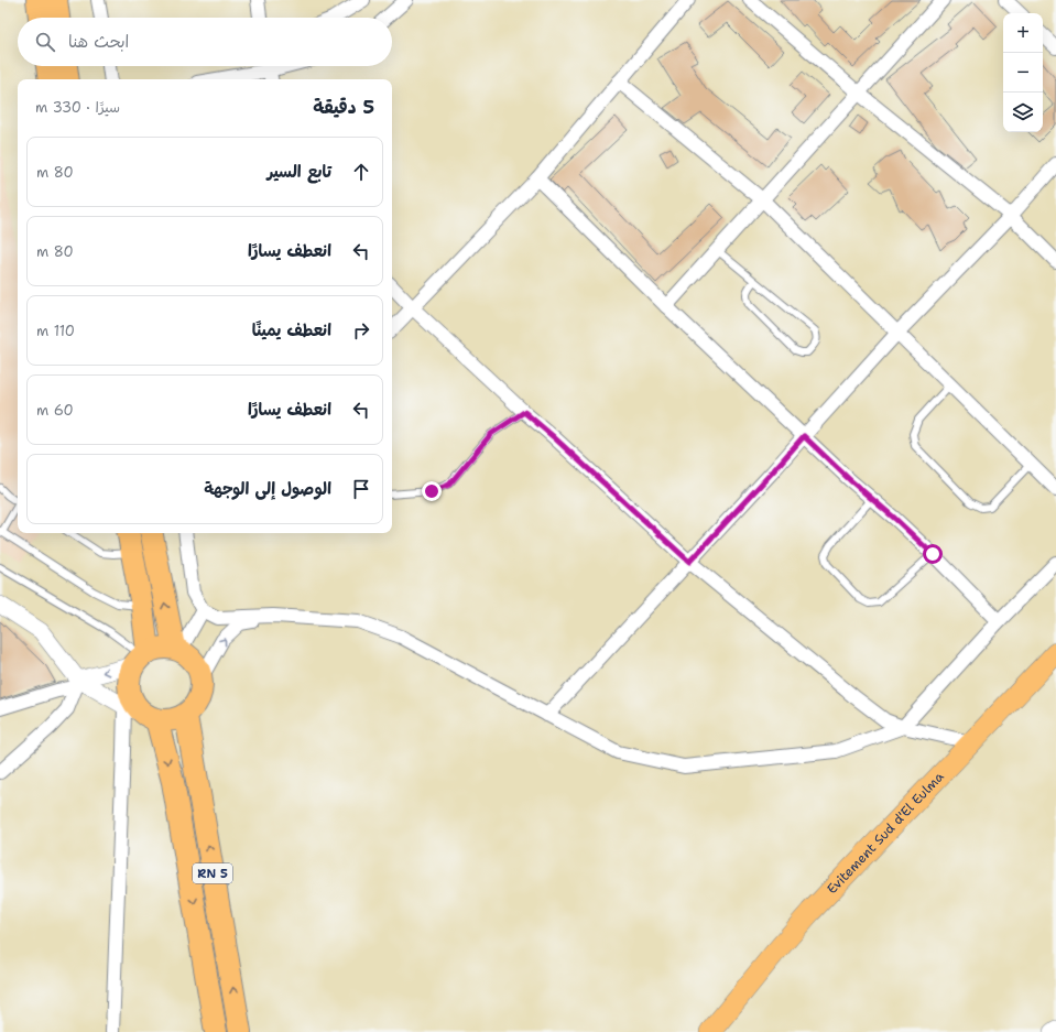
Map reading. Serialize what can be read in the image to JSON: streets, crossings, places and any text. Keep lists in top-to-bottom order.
{
  "streets": {
    "highway": ["RN 5"],
    "main road": ["Evitement Sud d'El Eulma"]
  },
  "page": {
    "map_buttons": ["+", "−"],
    "search": "ابحث هنا",
    "heading": ["5 دقيقة", "سيرًا · 330 m"],
    "list": [
      ["تابع السير", "80 m"],
      ["انعطف يسارًا", "80 m"],
      ["انعطف يمينًا", "110 m"],
      ["انعطف يسارًا", "60 m"],
      "الوصول إلى الوجهة"
    ]
  }
}
